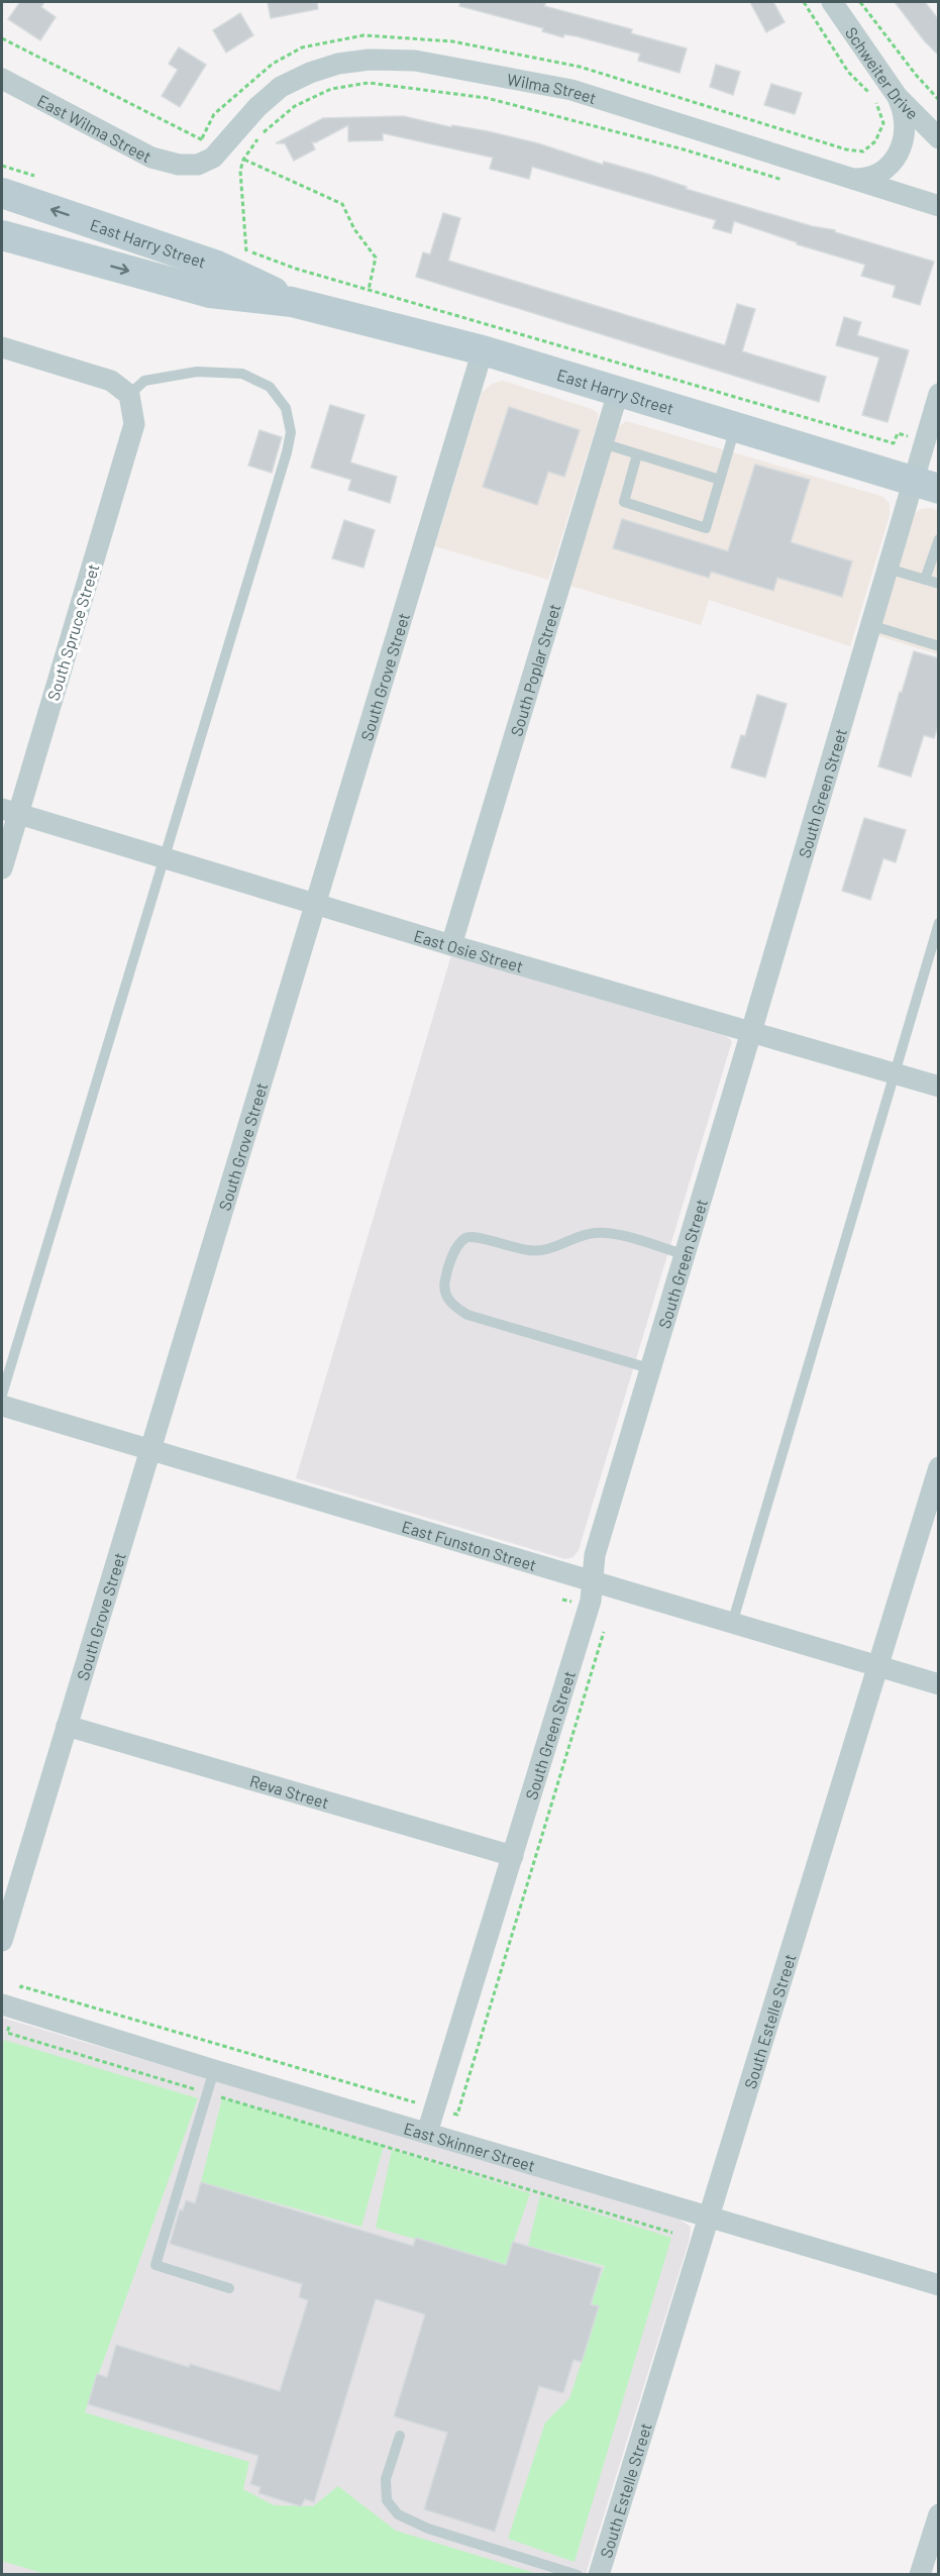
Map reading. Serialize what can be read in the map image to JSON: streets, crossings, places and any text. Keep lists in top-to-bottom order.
{
  "streets": {
    "main road": ["East Harry Street"],
    "street": [
      "Schweiter Drive",
      "Wilma Street",
      "East Wilma Street",
      "South Spruce Street",
      "South Poplar Street",
      "South Grove Street",
      "South Green Street",
      "East Osie Street",
      "East Funston Street",
      "Reva Street",
      "South Estelle Street",
      "East Skinner Street"
    ]
  },
  "crossings": [
    ["Wilma Street", "East Wilma Street"],
    ["East Harry Street", "South Poplar Street"],
    ["East Harry Street", "South Grove Street"],
    ["East Harry Street", "South Green Street"],
    ["South Spruce Street", "East Osie Street"],
    ["South Poplar Street", "East Osie Street"],
    ["South Grove Street", "East Osie Street"],
    ["South Grove Street", "East Funston Street"],
    ["South Grove Street", "Reva Street"],
    ["South Green Street", "East Osie Street"],
    ["South Green Street", "East Funston Street"],
    ["South Green Street", "Reva Street"],
    ["South Green Street", "East Skinner Street"],
    ["East Funston Street", "South Estelle Street"],
    ["South Estelle Street", "East Skinner Street"]
  ]
}
